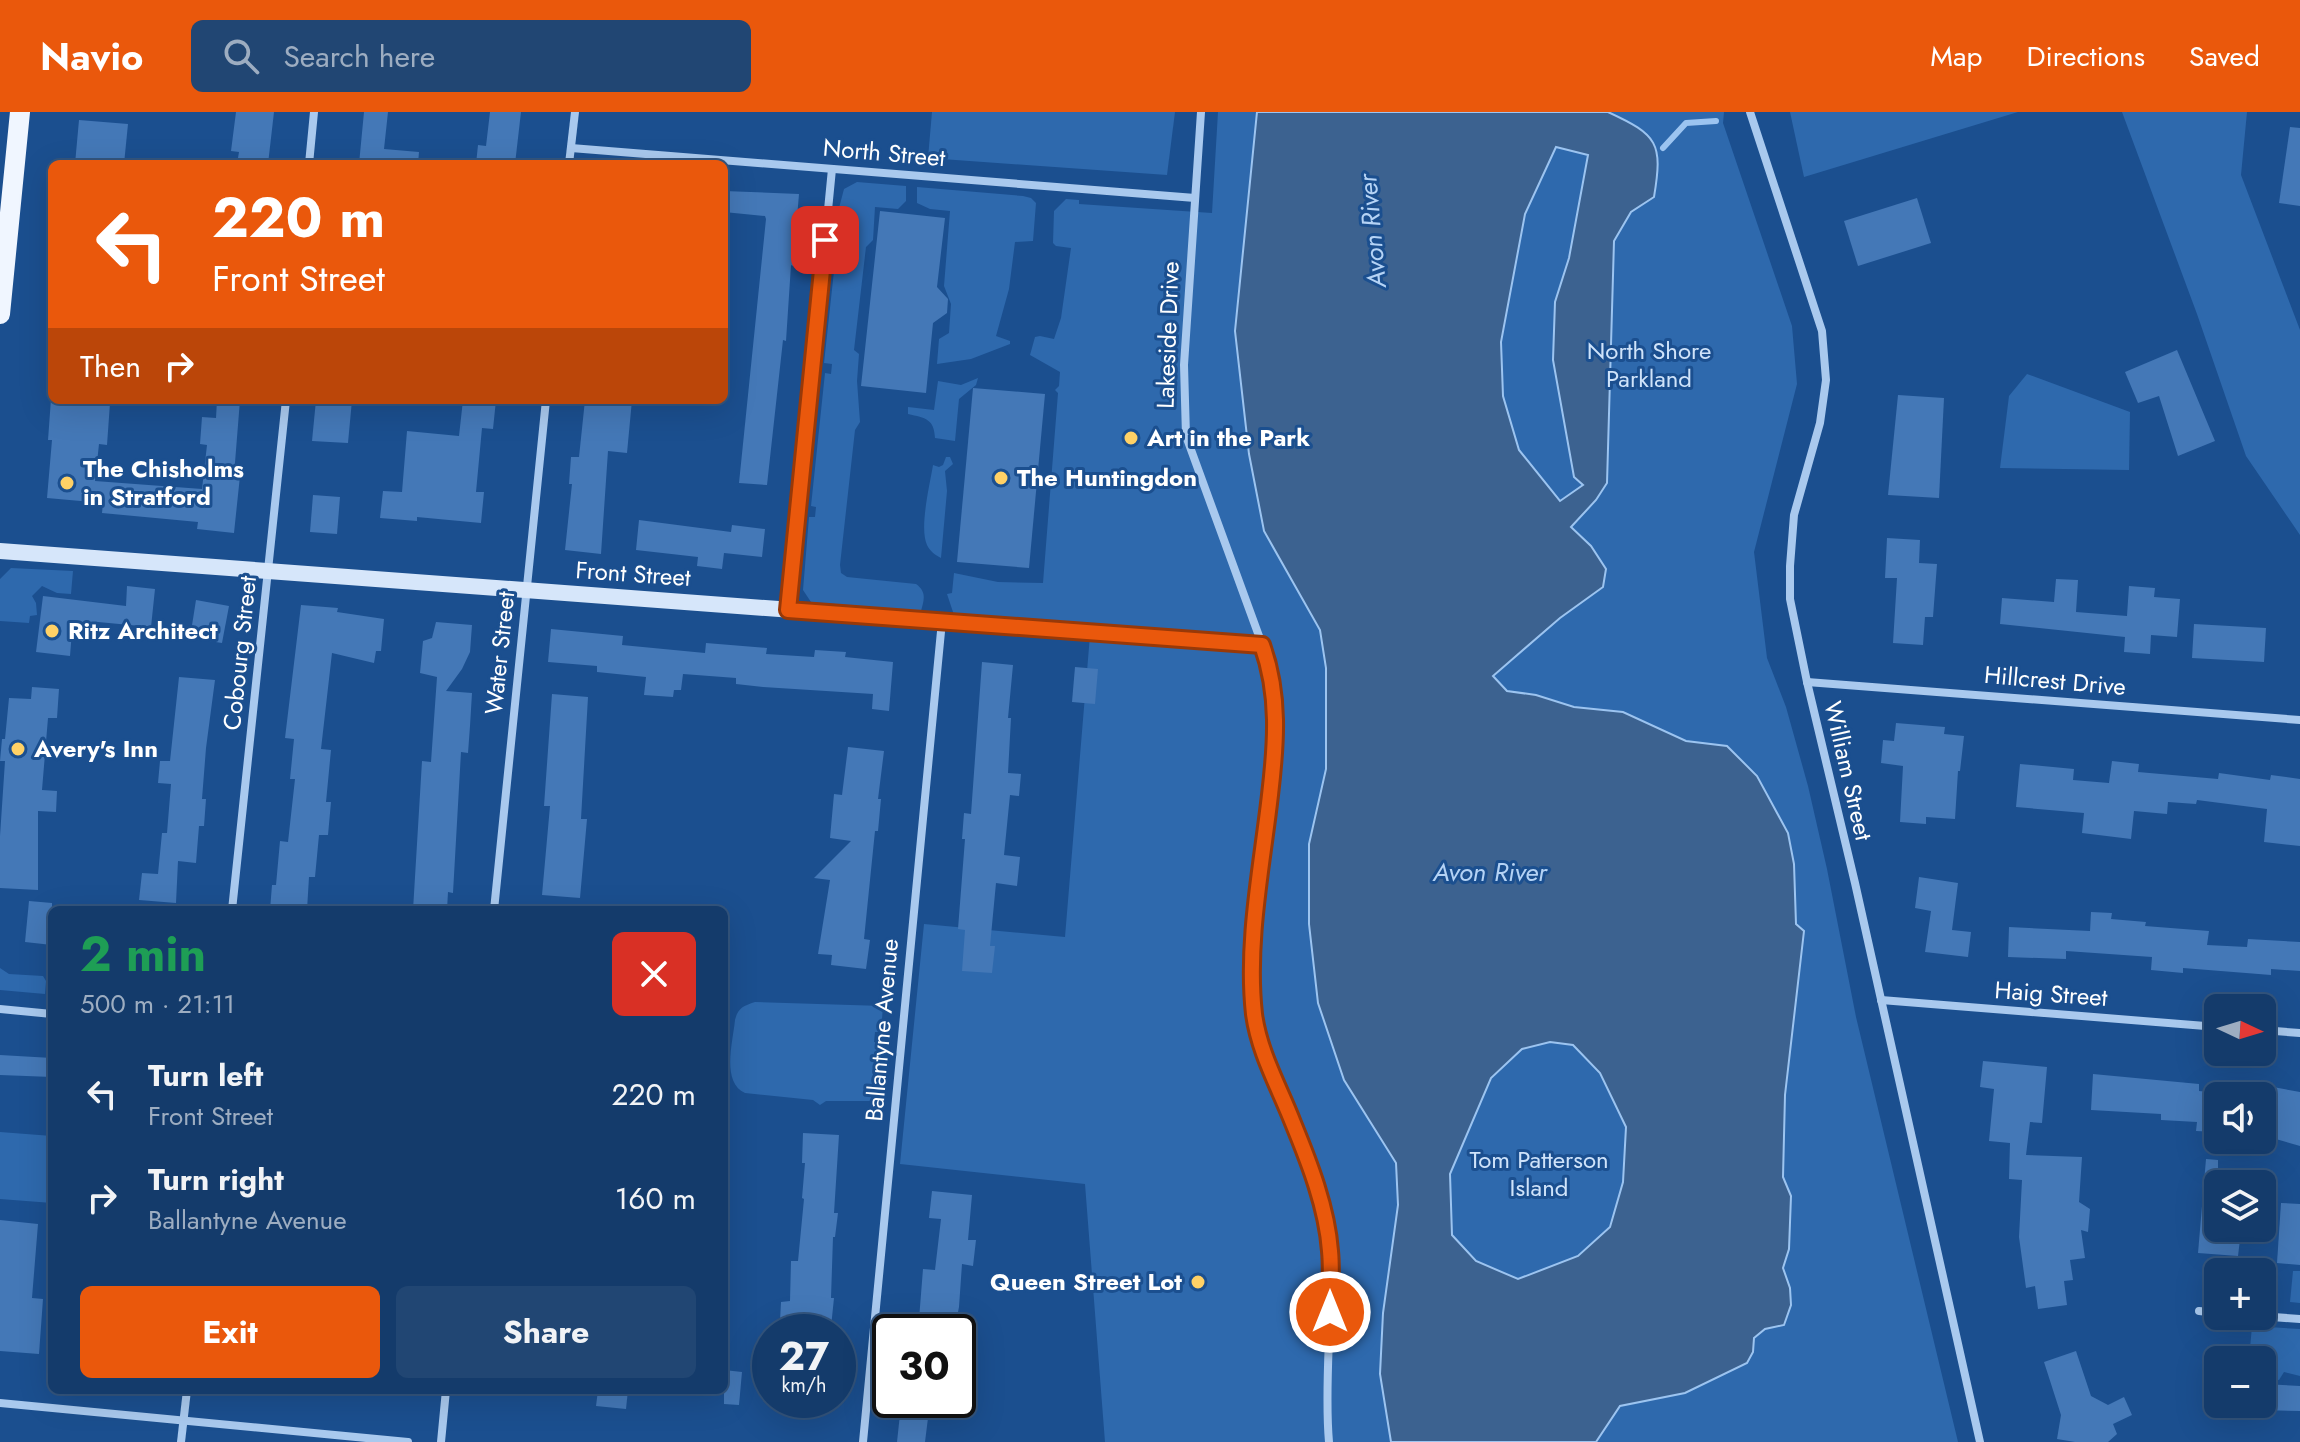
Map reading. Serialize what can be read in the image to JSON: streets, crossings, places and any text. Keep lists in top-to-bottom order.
{
  "streets": {
    "street": [
      "North Street",
      "Lakeside Drive",
      "Front Street",
      "Cobourg Street",
      "Water Street",
      "Hillcrest Drive",
      "William Street",
      "Haig Street",
      "Ballantyne Avenue"
    ]
  },
  "crossings": [
    ["North Street", "Lakeside Drive"],
    ["Lakeside Drive", "Front Street"],
    ["Front Street", "Cobourg Street"],
    ["Front Street", "Water Street"],
    ["Front Street", "Ballantyne Avenue"],
    ["Hillcrest Drive", "William Street"],
    ["William Street", "Haig Street"]
  ],
  "water": ["Avon River"],
  "parks": ["North Shore Parkland", "Tom Patterson Island"],
  "places": [
    "Art in the Park",
    "The Huntingdon",
    "The Chisholms in Stratford",
    "Ritz Architect",
    "Avery's Inn",
    "Queen Street Lot"
  ],
  "north": "right",
  "page": {
    "header": "Navio",
    "search": "Search here",
    "nav": ["Map", "Directions", "Saved"],
    "turn": ["220 m", "Front Street"],
    "then": "Then",
    "heading": ["2 min", "500 m · 21:11"],
    "map_buttons": ["+", "−"],
    "list": [
      {
        "name": "Turn left",
        "note": "Front Street",
        "value": "220 m"
      },
      {
        "name": "Turn right",
        "note": "Ballantyne Avenue",
        "value": "160 m"
      }
    ],
    "buttons": ["Exit", "Share"],
    "speed": "27 km/h",
    "limit": "30"
  }
}
